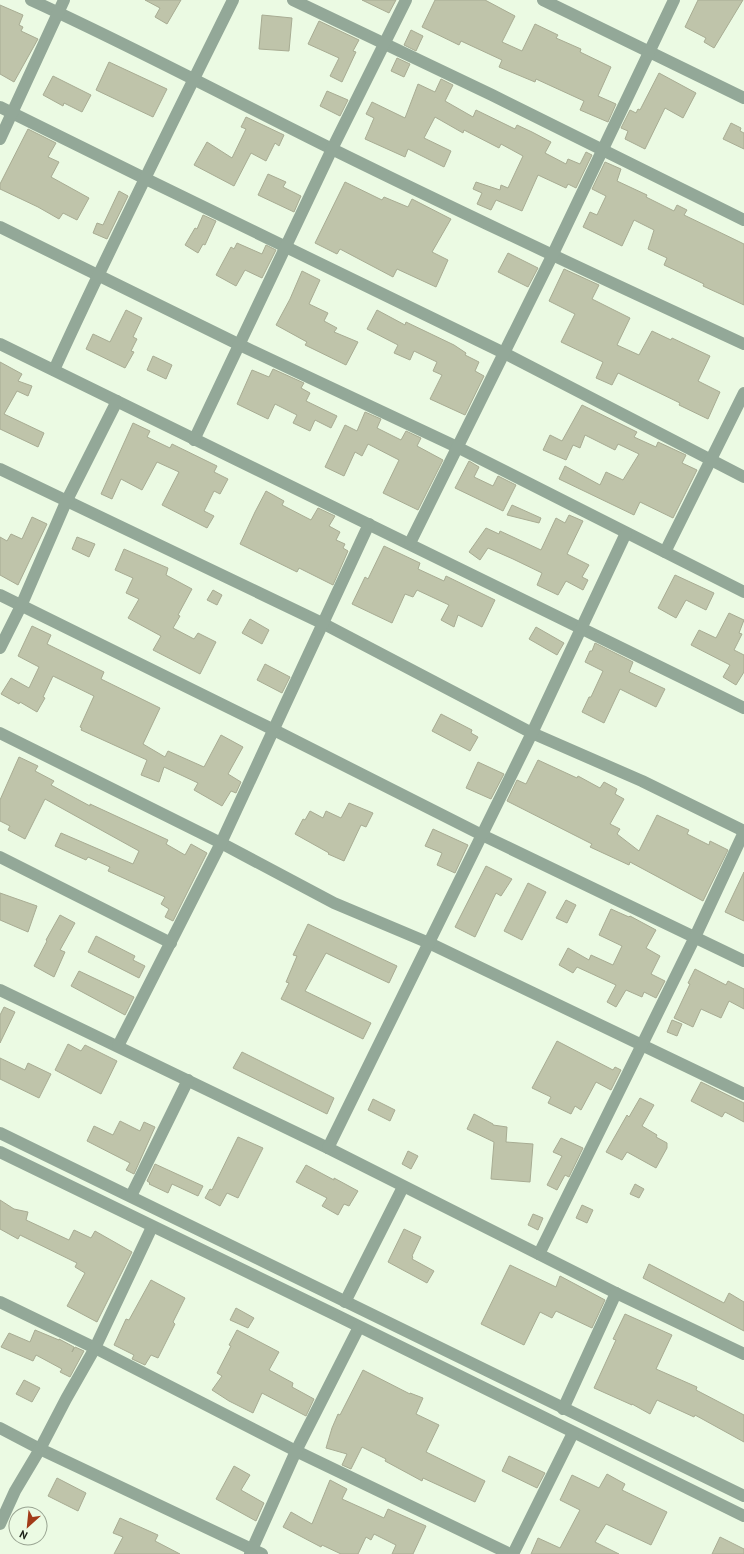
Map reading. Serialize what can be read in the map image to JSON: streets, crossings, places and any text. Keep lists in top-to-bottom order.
{
  "north": "bottom left"
}
